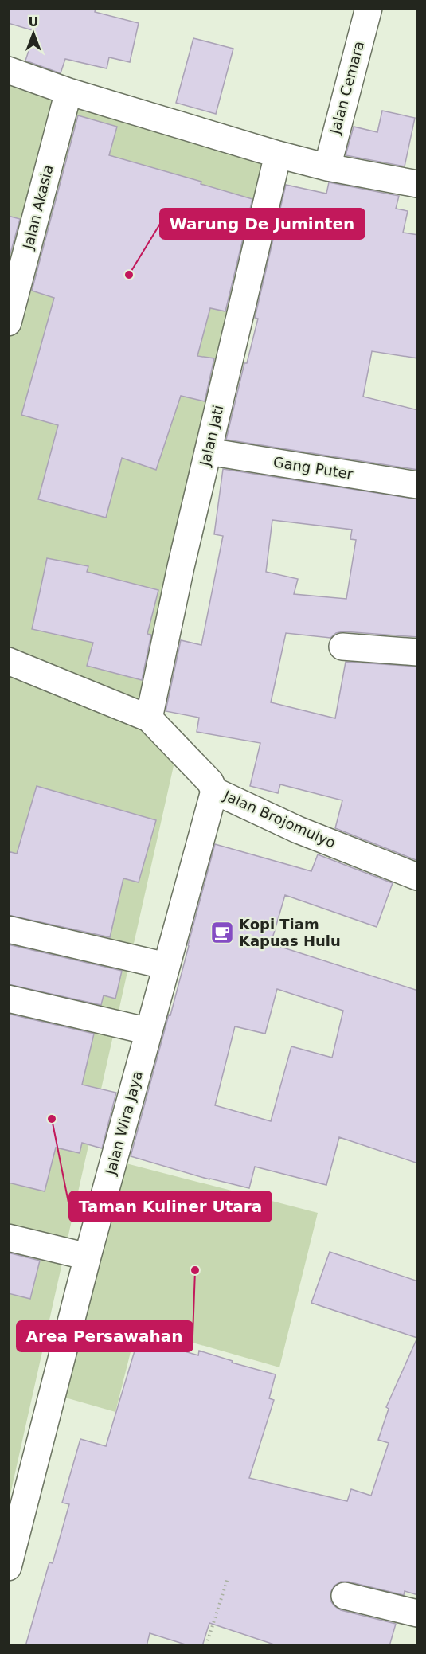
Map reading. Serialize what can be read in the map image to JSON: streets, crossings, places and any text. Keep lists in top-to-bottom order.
{
  "streets": {
    "street": [
      "Jalan Cemara",
      "Jalan Akasia",
      "Jalan Jati",
      "Gang Puter",
      "Jalan Brojomulyo",
      "Jalan Wira Jaya"
    ]
  },
  "crossings": [
    ["Jalan Jati", "Gang Puter"],
    ["Jalan Jati", "Jalan Brojomulyo"],
    ["Jalan Brojomulyo", "Jalan Wira Jaya"]
  ],
  "places": {
    "other": ["Warung De Juminten", "Taman Kuliner Utara", "Area Persawahan"],
    "cafe": ["Kopi Tiam Kapuas Hulu"]
  },
  "north": "top"
}
